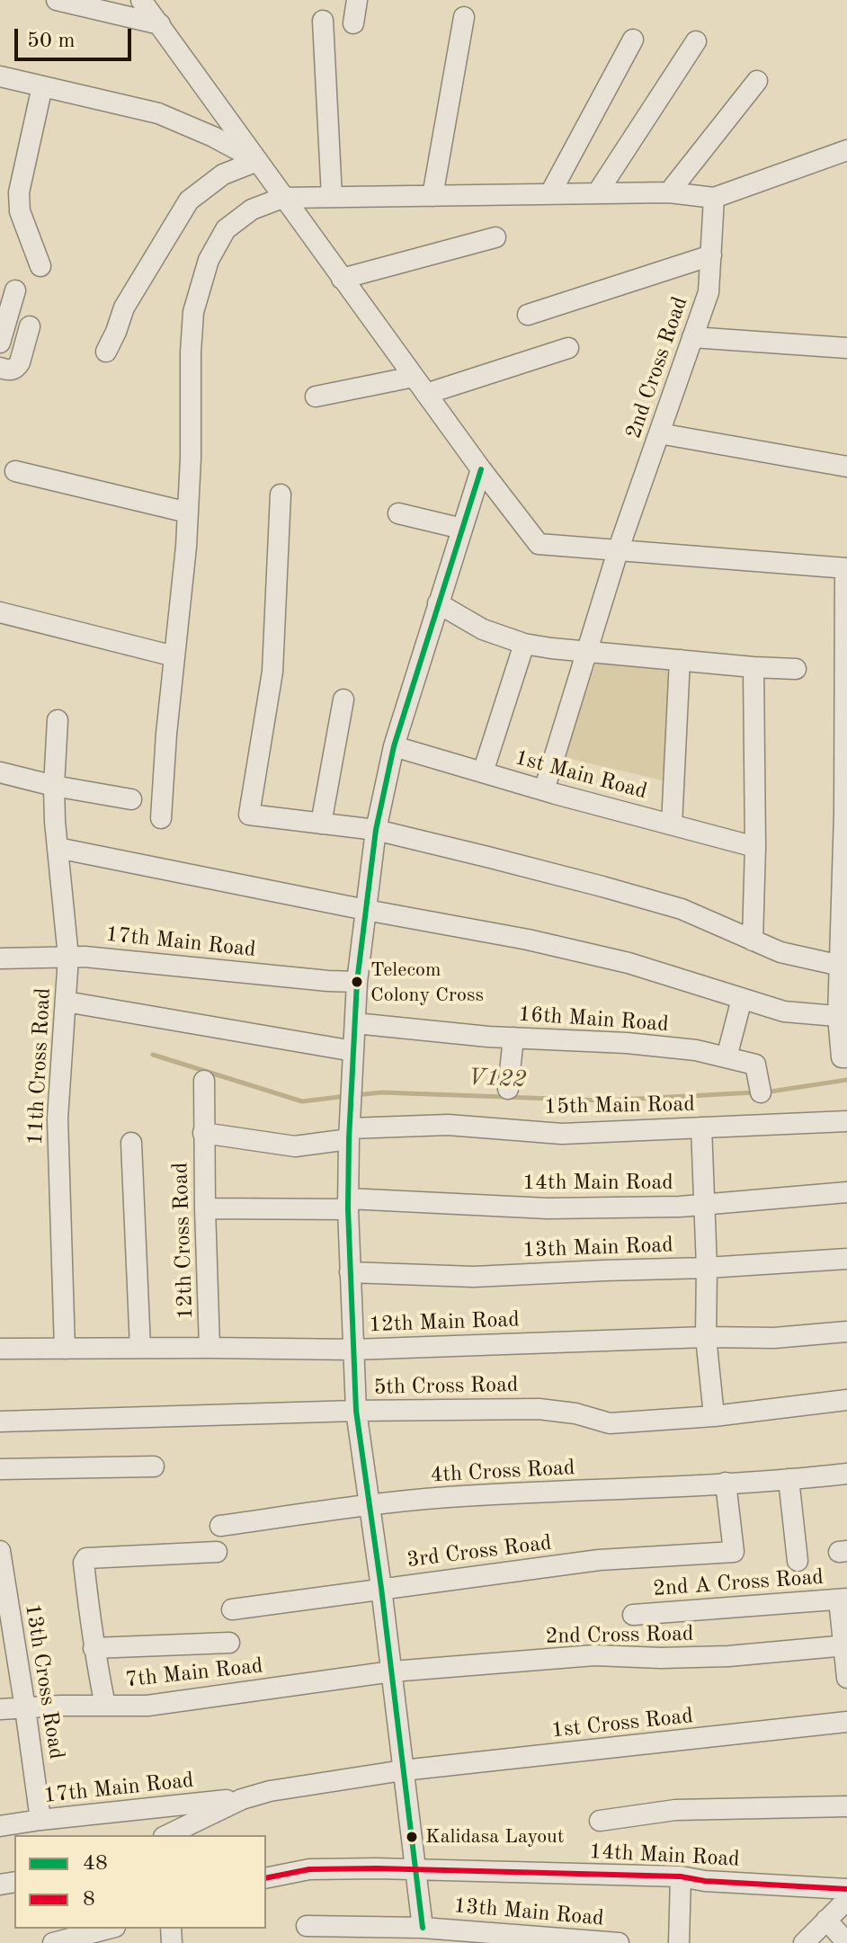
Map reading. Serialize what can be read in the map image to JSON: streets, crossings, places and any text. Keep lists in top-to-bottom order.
{
  "streets": {
    "street": [
      "2nd Cross Road",
      "1st Main Road",
      "17th Main Road",
      "16th Main Road",
      "11th Cross Road",
      "15th Main Road",
      "14th Main Road",
      "12th Cross Road",
      "13th Main Road",
      "12th Main Road",
      "5th Cross Road",
      "4th Cross Road",
      "3rd Cross Road",
      "2nd A Cross Road",
      "7th Main Road",
      "13th Cross Road",
      "1st Cross Road"
    ]
  },
  "crossings": [
    ["2nd Cross Road", "1st Main Road"],
    ["2nd Cross Road", "7th Main Road"],
    ["17th Main Road", "11th Cross Road"],
    ["17th Main Road", "13th Cross Road"],
    ["11th Cross Road", "12th Main Road"],
    ["15th Main Road", "12th Cross Road"],
    ["14th Main Road", "12th Cross Road"],
    ["12th Cross Road", "12th Main Road"],
    ["4th Cross Road", "3rd Cross Road"],
    ["7th Main Road", "13th Cross Road"]
  ],
  "water": ["V122"],
  "places": ["Telecom Colony Cross", "Kalidasa Layout"],
  "lines": ["transit line 48", "transit line 8"],
  "legend": ["48", "8"],
  "scale_bar": "50 m"
}
